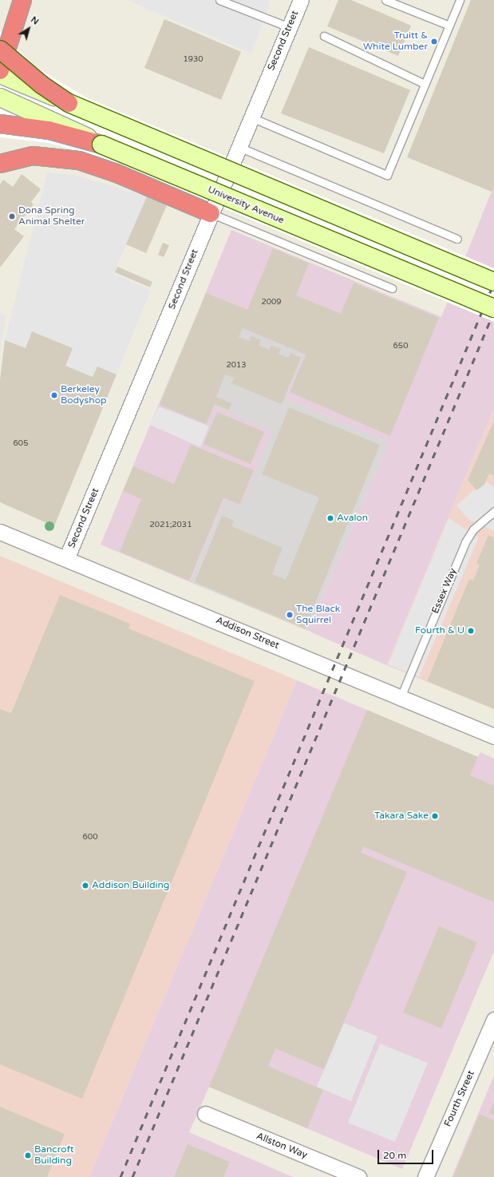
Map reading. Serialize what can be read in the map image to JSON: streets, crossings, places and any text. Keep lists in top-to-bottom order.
{
  "streets": {
    "main road": ["University Avenue"],
    "street": [
      "Second Street",
      "Addison Street",
      "Fourth Street",
      "Allston Way"
    ],
    "lane": ["Essex Way"]
  },
  "crossings": [
    ["Second Street", "Addison Street"],
    ["Essex Way", "Addison Street"]
  ],
  "places": [
    "Truitt & White Lumber",
    "Dona Spring Animal Shelter",
    "Berkeley Bodyshop",
    "Avalon",
    "The Black Squirrel",
    "Fourth & U",
    "Takara Sake",
    "Addison Building",
    "Bancroft Building"
  ],
  "house_numbers": [
    "1930",
    "2009",
    "650",
    "2013",
    "605",
    "2021;2031",
    "600"
  ],
  "scale_bar": "20 m",
  "north": "top right"
}
